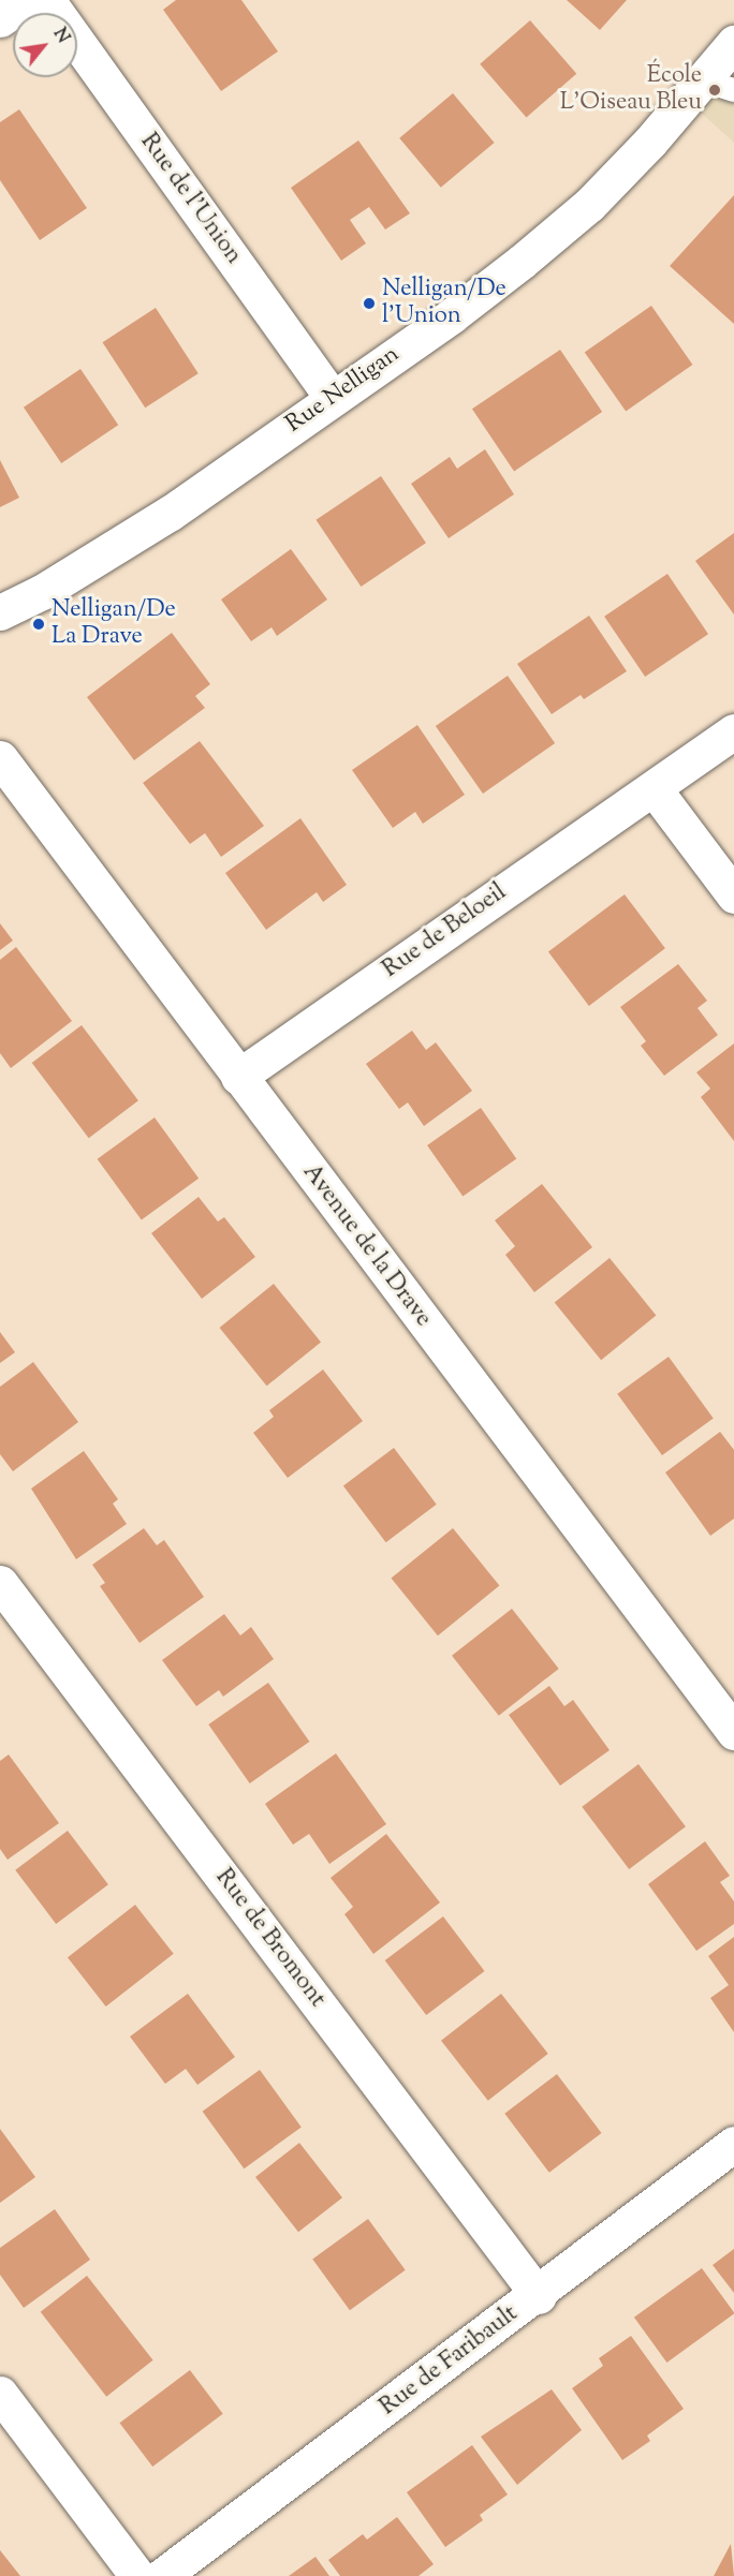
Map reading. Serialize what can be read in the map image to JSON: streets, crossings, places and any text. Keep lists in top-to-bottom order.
{
  "streets": {
    "street": [
      "Rue de l'Union",
      "Rue Nelligan",
      "Rue de Beloeil",
      "Avenue de la Drave",
      "Rue de Bromont",
      "Rue de Faribault"
    ]
  },
  "crossings": [
    ["Rue de l'Union", "Rue Nelligan"],
    ["Rue de Beloeil", "Avenue de la Drave"],
    ["Rue de Bromont", "Rue de Faribault"]
  ],
  "places": ["École L'Oiseau Bleu", "Nelligan/De l'Union", "Nelligan/De La Drave"],
  "north": "top right"
}
